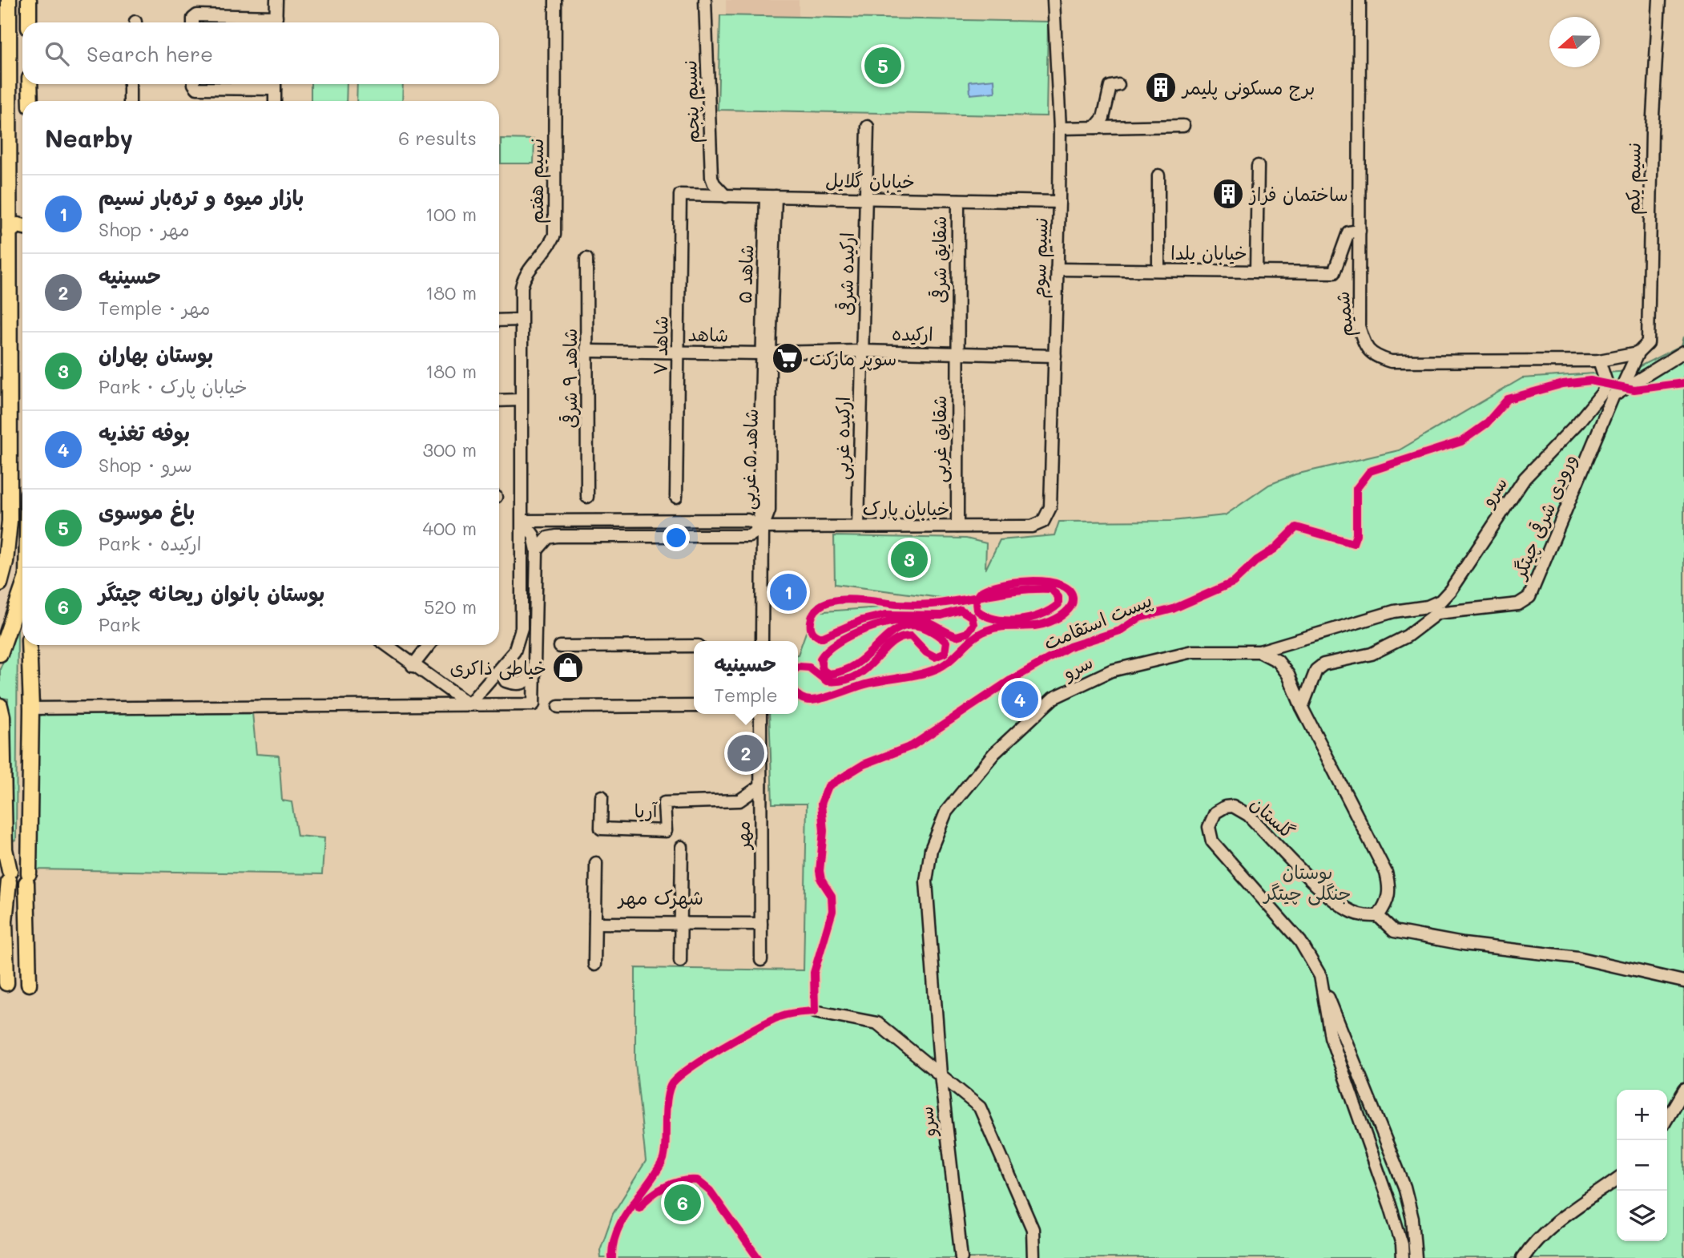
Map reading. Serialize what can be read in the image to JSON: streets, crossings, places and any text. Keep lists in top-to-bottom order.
{
  "streets": {
    "street": [
      "نسیم پنجم",
      "نسیم یکم",
      "خیابان گلایل",
      "نسیم هفتم",
      "خیابان یلدا",
      "نسیم سوم",
      "شقایق شرقی",
      "شاهد ۵",
      "ارکیده شرقی",
      "شمیم",
      "ارکیده",
      "شاهد",
      "شاهد ۷",
      "شاهد ۹ شرقی",
      "ارکیده غربی",
      "شقایق غربی",
      "شاهد ۵ غربی",
      "سرو",
      "خیابان پارک",
      "ورودی شرقی چیتگر",
      "آریا",
      "گلستان",
      "مهر"
    ],
    "cycle path": ["پیست استقامت"]
  },
  "crossings": [
    ["نسیم پنجم", "خیابان گلایل"],
    ["نسیم یکم", "شمیم"],
    ["نسیم یکم", "ورودی شرقی چیتگر"],
    ["خیابان گلایل", "نسیم سوم"],
    ["خیابان گلایل", "شقایق شرقی"],
    ["خیابان گلایل", "شاهد ۵"],
    ["خیابان گلایل", "ارکیده شرقی"],
    ["خیابان گلایل", "شاهد ۷"],
    ["نسیم هفتم", "خیابان پارک"],
    ["خیابان یلدا", "نسیم سوم"],
    ["نسیم سوم", "ارکیده"],
    ["نسیم سوم", "خیابان پارک"],
    ["شقایق شرقی", "ارکیده"],
    ["شقایق شرقی", "شقایق غربی"],
    ["شاهد ۵", "ارکیده"],
    ["شاهد ۵", "شاهد"],
    ["شاهد ۵", "شاهد ۵ غربی"],
    ["ارکیده شرقی", "ارکیده"],
    ["ارکیده شرقی", "ارکیده غربی"],
    ["شمیم", "سرو"],
    ["ارکیده", "شاهد"],
    ["ارکیده", "ارکیده غربی"],
    ["ارکیده", "شقایق غربی"],
    ["ارکیده", "شاهد ۵ غربی"],
    ["شاهد", "شاهد ۷"],
    ["شاهد", "شاهد ۹ شرقی"],
    ["شاهد", "شاهد ۵ غربی"],
    ["ارکیده غربی", "خیابان پارک"],
    ["شقایق غربی", "خیابان پارک"],
    ["شاهد ۵ غربی", "خیابان پارک"],
    ["آریا", "مهر"]
  ],
  "districts": ["شهرک مهر"],
  "parks": ["بوستان جنگلی چیتگر"],
  "places": {
    "building": ["برج مسکونی پلیمر", "ساختمان فراز"],
    "supermarket": ["سوپر مارکت"],
    "shop": ["خیاطی ذاکری"]
  },
  "north": "left",
  "page": {
    "search": "Search here",
    "pins": [
      "5",
      "3",
      "1",
      "4",
      "2",
      "6"
    ],
    "heading": ["Nearby", "6 results"],
    "list": [
      {
        "mark": "1",
        "name": "بازار میوه و تره‌بار نسیم",
        "note": "Shop · مهر",
        "value": "100 m"
      },
      {
        "mark": "2",
        "name": "حسینیه",
        "note": "Temple · مهر",
        "value": "180 m"
      },
      {
        "mark": "3",
        "name": "بوستان بهاران",
        "note": "Park · خیابان پارک",
        "value": "180 m"
      },
      {
        "mark": "4",
        "name": "بوفه تغذیه",
        "note": "Shop · سرو",
        "value": "300 m"
      },
      {
        "mark": "5",
        "name": "باغ موسوی",
        "note": "Park · ارکیده",
        "value": "400 m"
      },
      {
        "mark": "6",
        "name": "بوستان بانوان ریحانه چیتگر",
        "note": "Park",
        "value": "520 m"
      }
    ],
    "popup": ["حسینیه", "Temple"],
    "map_buttons": ["+", "−"]
  }
}
